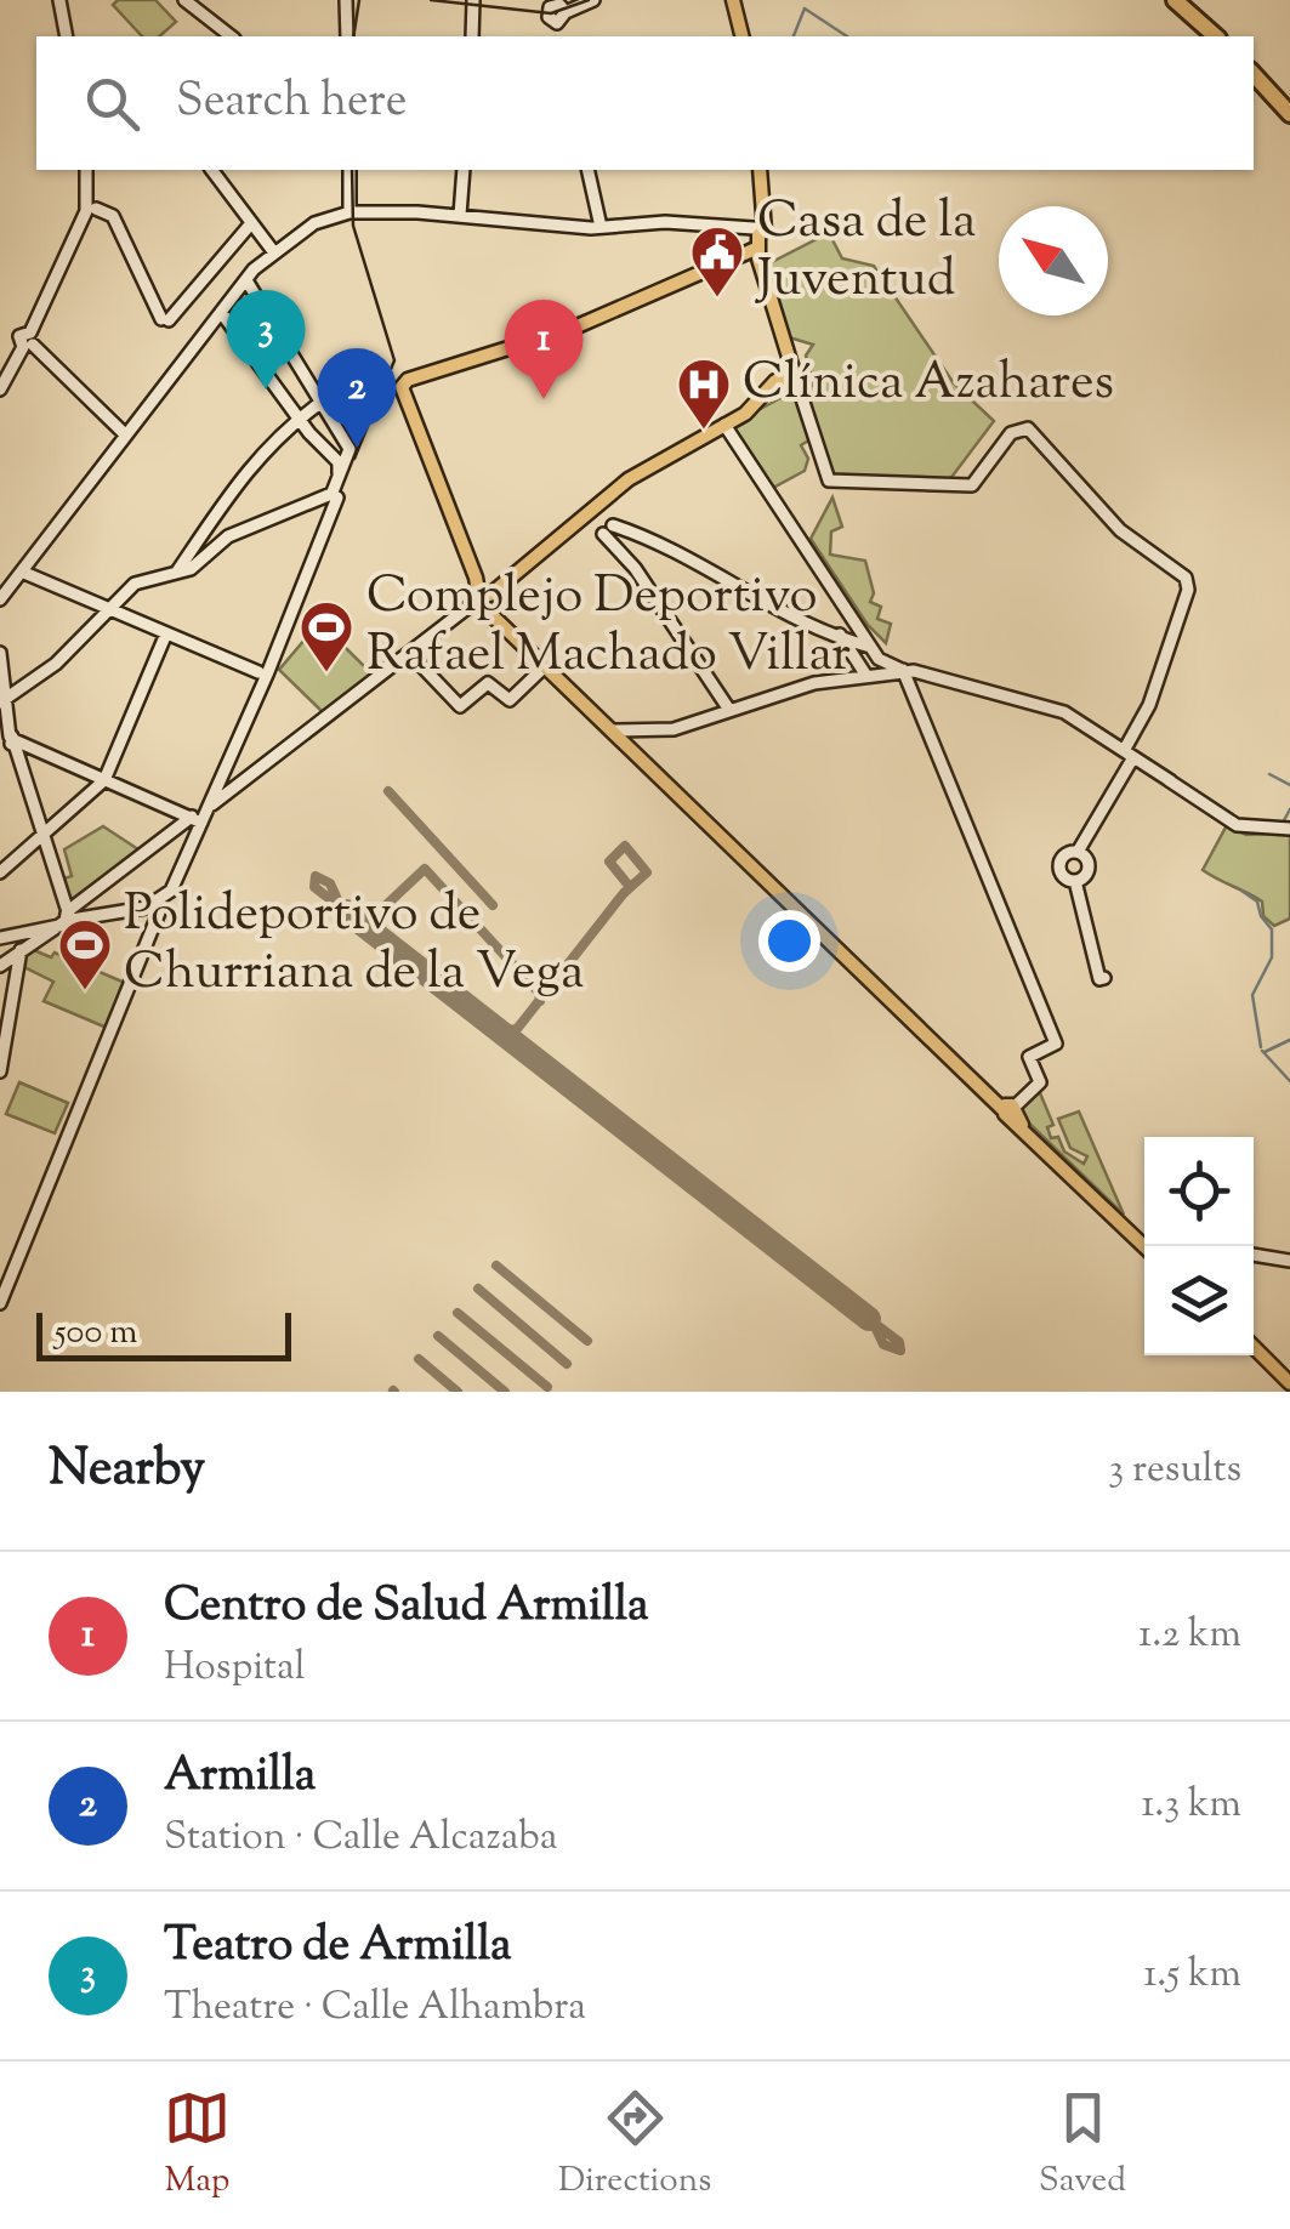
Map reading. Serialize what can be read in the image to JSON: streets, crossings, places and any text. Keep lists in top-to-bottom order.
{
  "places": {
    "public building": ["Casa de la Juventud"],
    "hospital": ["Clínica Azahares"],
    "sports": ["Complejo Deportivo Rafael Machado Villar", "Polideportivo de Churriana de la Vega"]
  },
  "scale_bar": "500 m",
  "north": "top left",
  "page": {
    "search": "Search here",
    "pins": ["3", "1", "2"],
    "scale": "500 m",
    "heading": ["Nearby", "3 results"],
    "list": [
      {
        "mark": "1",
        "name": "Centro de Salud Armilla",
        "note": "Hospital",
        "value": "1.2 km"
      },
      {
        "mark": "2",
        "name": "Armilla",
        "note": "Station · Calle Alcazaba",
        "value": "1.3 km"
      },
      {
        "mark": "3",
        "name": "Teatro de Armilla",
        "note": "Theatre · Calle Alhambra",
        "value": "1.5 km"
      }
    ],
    "nav": ["Map", "Directions", "Saved"]
  }
}
